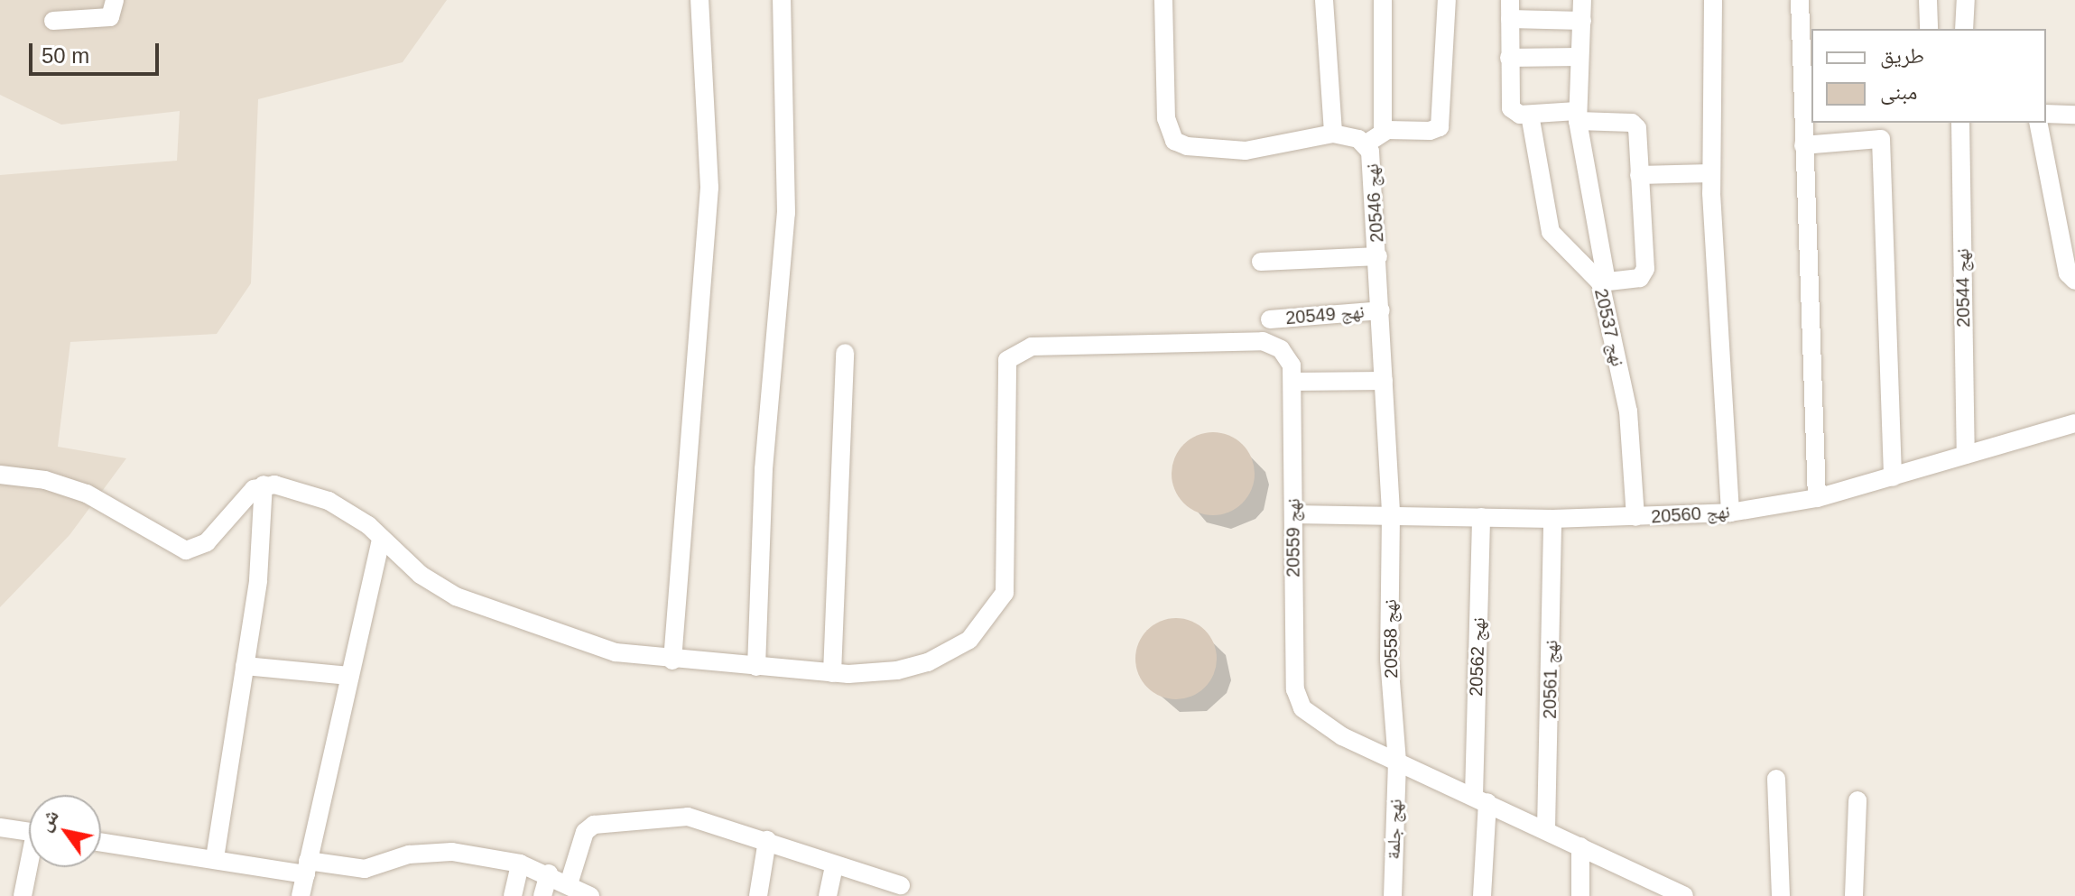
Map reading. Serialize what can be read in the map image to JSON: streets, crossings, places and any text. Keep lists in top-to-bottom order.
{
  "streets": {
    "street": [
      "نهج 20546",
      "نهج 20544",
      "نهج 20549",
      "نهج 20537",
      "نهج 20560",
      "نهج 20559",
      "نهج 20558",
      "نهج 20562",
      "نهج 20561",
      "نهج جلمة"
    ]
  },
  "crossings": [
    ["نهج 20546", "نهج 20549"],
    ["نهج 20546", "نهج 20560"],
    ["نهج 20546", "نهج 20558"],
    ["نهج 20544", "نهج 20560"],
    ["نهج 20537", "نهج 20560"],
    ["نهج 20560", "نهج 20559"],
    ["نهج 20560", "نهج 20558"],
    ["نهج 20560", "نهج 20562"],
    ["نهج 20560", "نهج 20561"],
    ["نهج 20559", "نهج 20558"],
    ["نهج 20559", "نهج جلمة"],
    ["نهج 20558", "نهج جلمة"]
  ],
  "legend": ["طريق", "مبنى"],
  "scale_bar": "50 m",
  "north": "top left"
}
